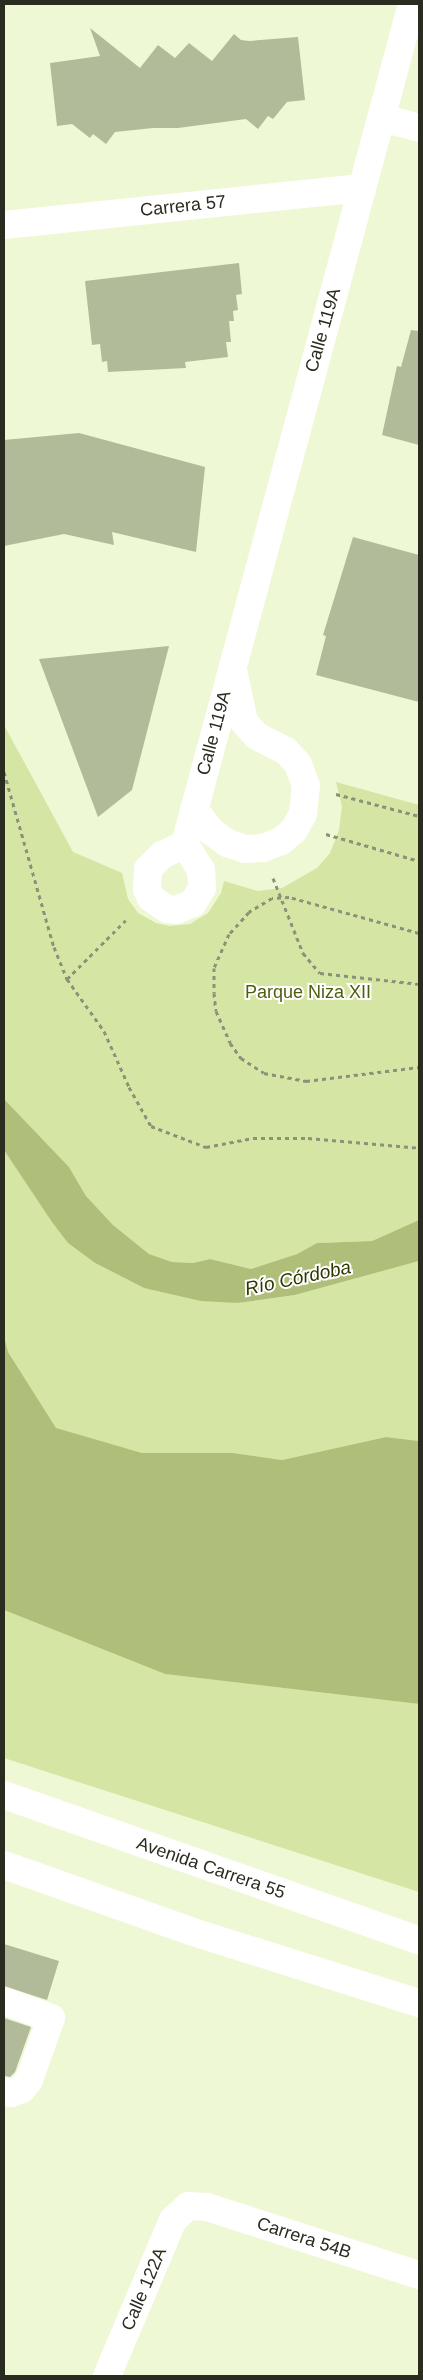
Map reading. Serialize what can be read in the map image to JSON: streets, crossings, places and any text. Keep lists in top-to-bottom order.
{
  "streets": {
    "street": [
      "Carrera 57",
      "Calle 119A",
      "Avenida Carrera 55",
      "Carrera 54B",
      "Calle 122A"
    ]
  },
  "crossings": [
    ["Carrera 57", "Calle 119A"],
    ["Carrera 54B", "Calle 122A"]
  ],
  "water": ["Río Córdoba"],
  "parks": ["Parque Niza XII"]
}
